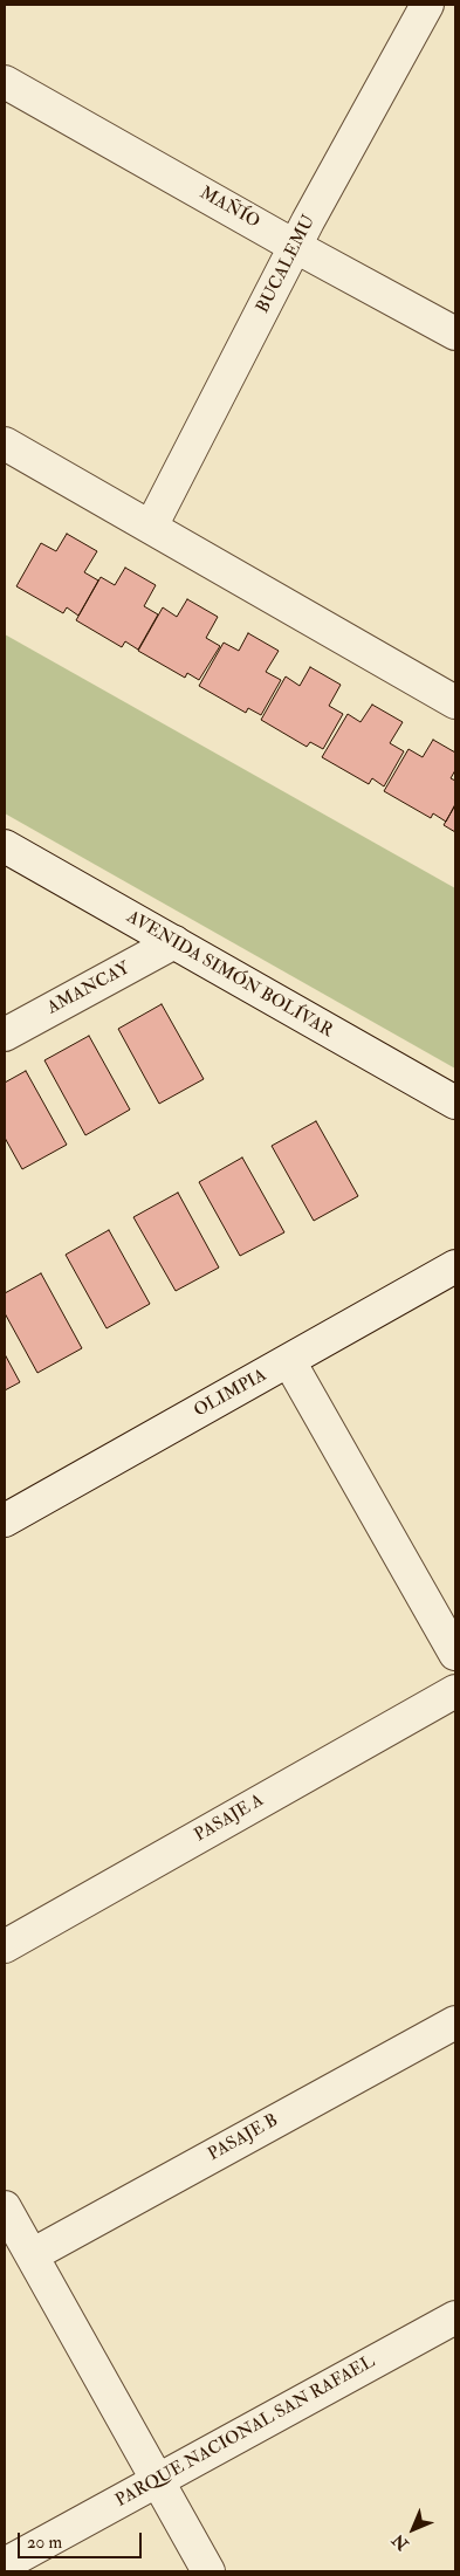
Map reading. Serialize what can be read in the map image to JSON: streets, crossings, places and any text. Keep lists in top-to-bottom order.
{
  "streets": {
    "street": [
      "MAÑÍO",
      "BUCALEMU",
      "AVENIDA SIMÓN BOLÍVAR",
      "AMANCAY",
      "OLIMPIA",
      "PASAJE A",
      "PASAJE B",
      "PARQUE NACIONAL SAN RAFAEL"
    ]
  },
  "crossings": [
    ["MAÑÍO", "BUCALEMU"],
    ["AVENIDA SIMÓN BOLÍVAR", "AMANCAY"]
  ],
  "scale_bar": "20 m",
  "north": "bottom left"
}
